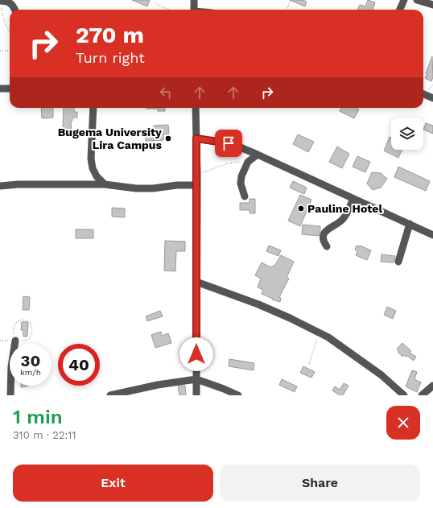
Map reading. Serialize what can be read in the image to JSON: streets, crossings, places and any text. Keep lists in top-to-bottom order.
{
  "places": ["Bugema University Lira Campus", "Pauline Hotel"],
  "page": {
    "turn": ["270 m", "Turn right"],
    "speed": "30 km/h",
    "limit": "40",
    "heading": ["1 min", "310 m · 22:11"],
    "buttons": ["Exit", "Share"]
  }
}
